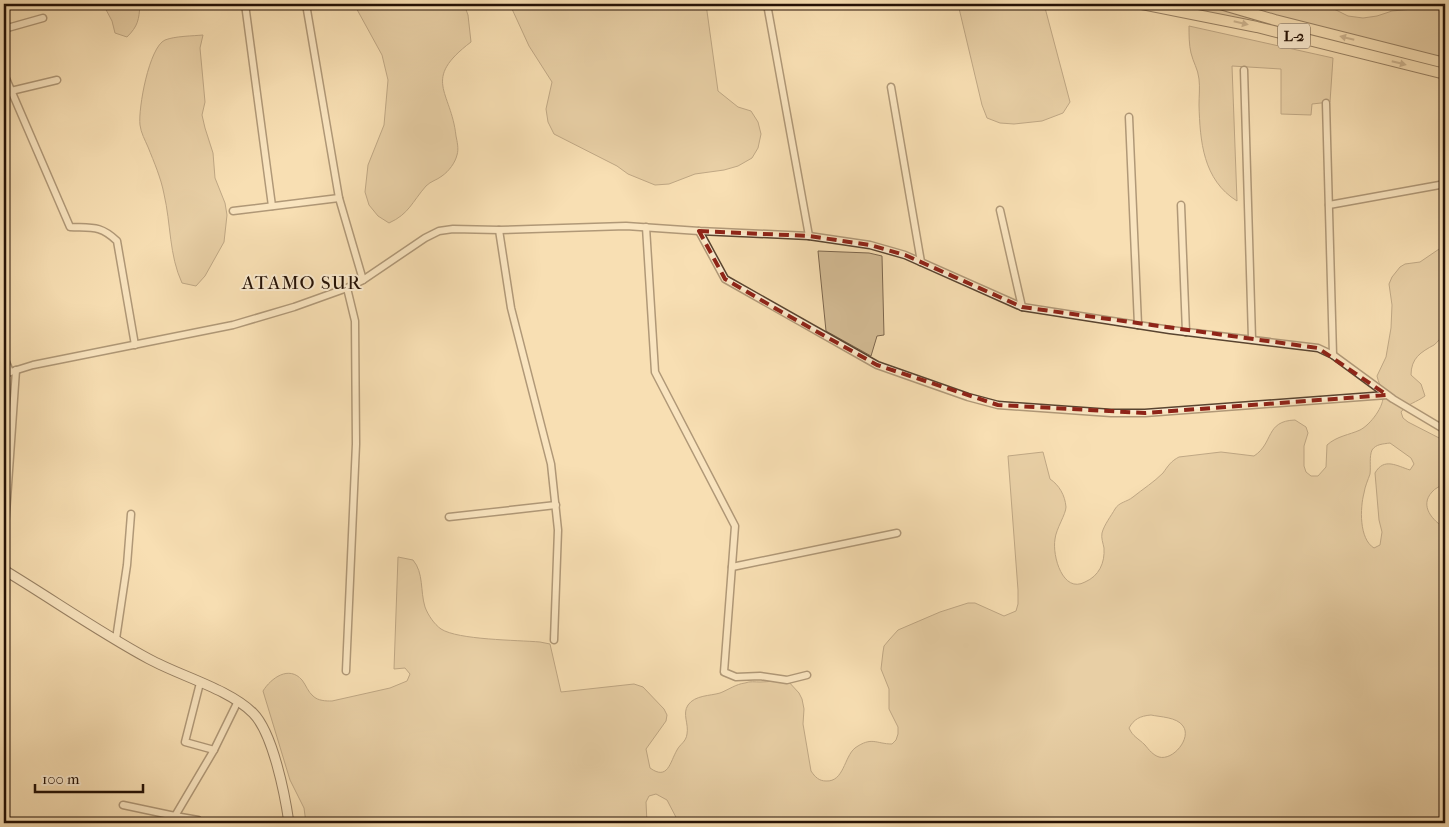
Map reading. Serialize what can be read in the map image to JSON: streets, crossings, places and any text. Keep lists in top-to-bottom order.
{
  "streets": {
    "main road": ["L-2"]
  },
  "districts": ["ATAMO SUR"],
  "scale_bar": "100 m"
}
